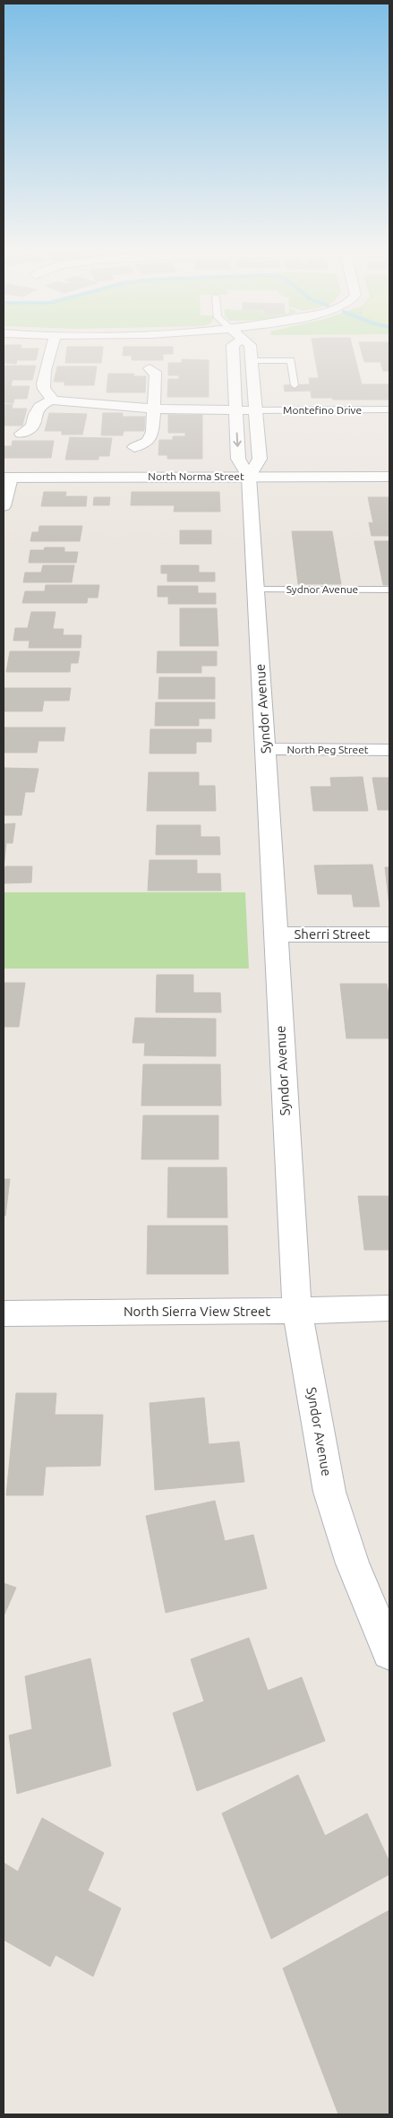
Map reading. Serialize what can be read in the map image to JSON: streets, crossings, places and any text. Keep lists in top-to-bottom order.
{
  "streets": {
    "street": [
      "Montefino Drive",
      "North Norma Street",
      "Syndor Avenue",
      "North Peg Street",
      "Sherri Street",
      "North Sierra View Street"
    ],
    "lane": ["Sydnor Avenue"]
  },
  "crossings": [
    ["North Norma Street", "Syndor Avenue"],
    ["Sydnor Avenue", "Syndor Avenue"],
    ["Syndor Avenue", "North Peg Street"],
    ["Syndor Avenue", "Sherri Street"],
    ["Syndor Avenue", "North Sierra View Street"]
  ]
}
